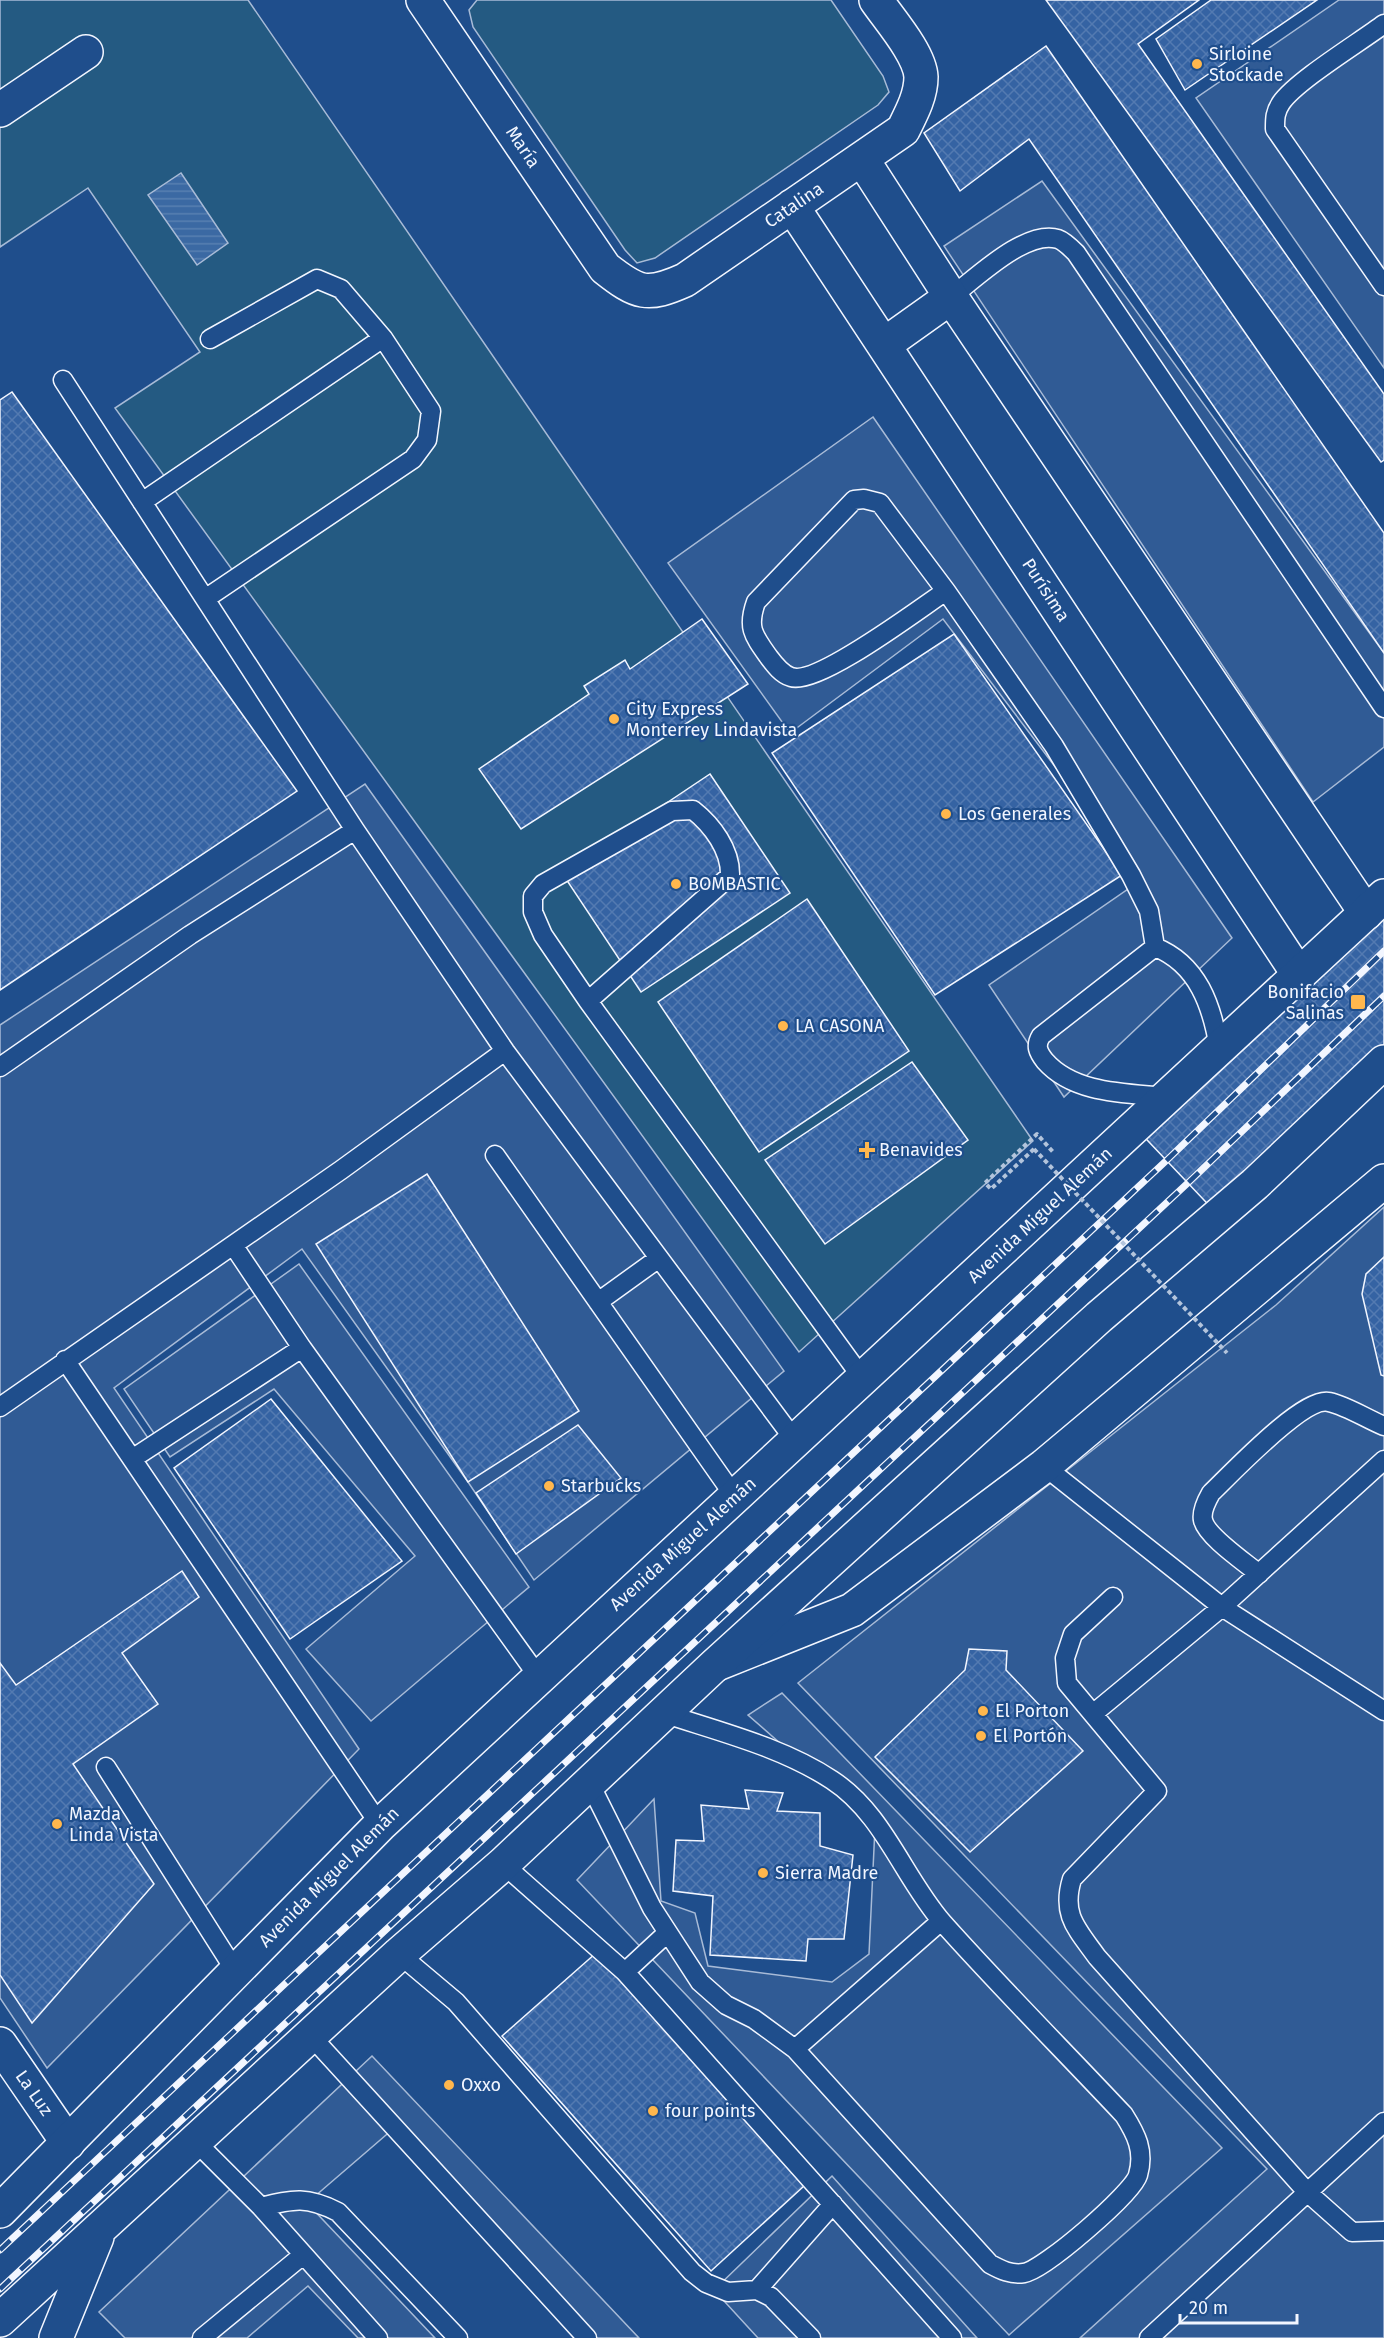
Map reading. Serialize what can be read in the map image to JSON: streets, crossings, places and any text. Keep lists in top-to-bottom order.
{
  "streets": {
    "main road": [
      "María",
      "Catalina",
      "Purísima",
      "Avenida Miguel Alemán",
      "La Luz"
    ]
  },
  "crossings": [
    ["María", "Catalina"],
    ["Catalina", "Purísima"],
    ["Purísima", "Avenida Miguel Alemán"],
    ["Avenida Miguel Alemán", "La Luz"]
  ],
  "places": {
    "other": [
      "Sirloine Stockade",
      "City Express Monterrey Lindavista",
      "Los Generales",
      "BOMBASTIC",
      "LA CASONA",
      "Starbucks",
      "El Porton",
      "El Portón",
      "Mazda Linda Vista",
      "Sierra Madre",
      "Oxxo",
      "four points"
    ],
    "transit": ["Bonifacio Salinas"],
    "health": ["Benavides"]
  },
  "scale_bar": "20 m"
}
